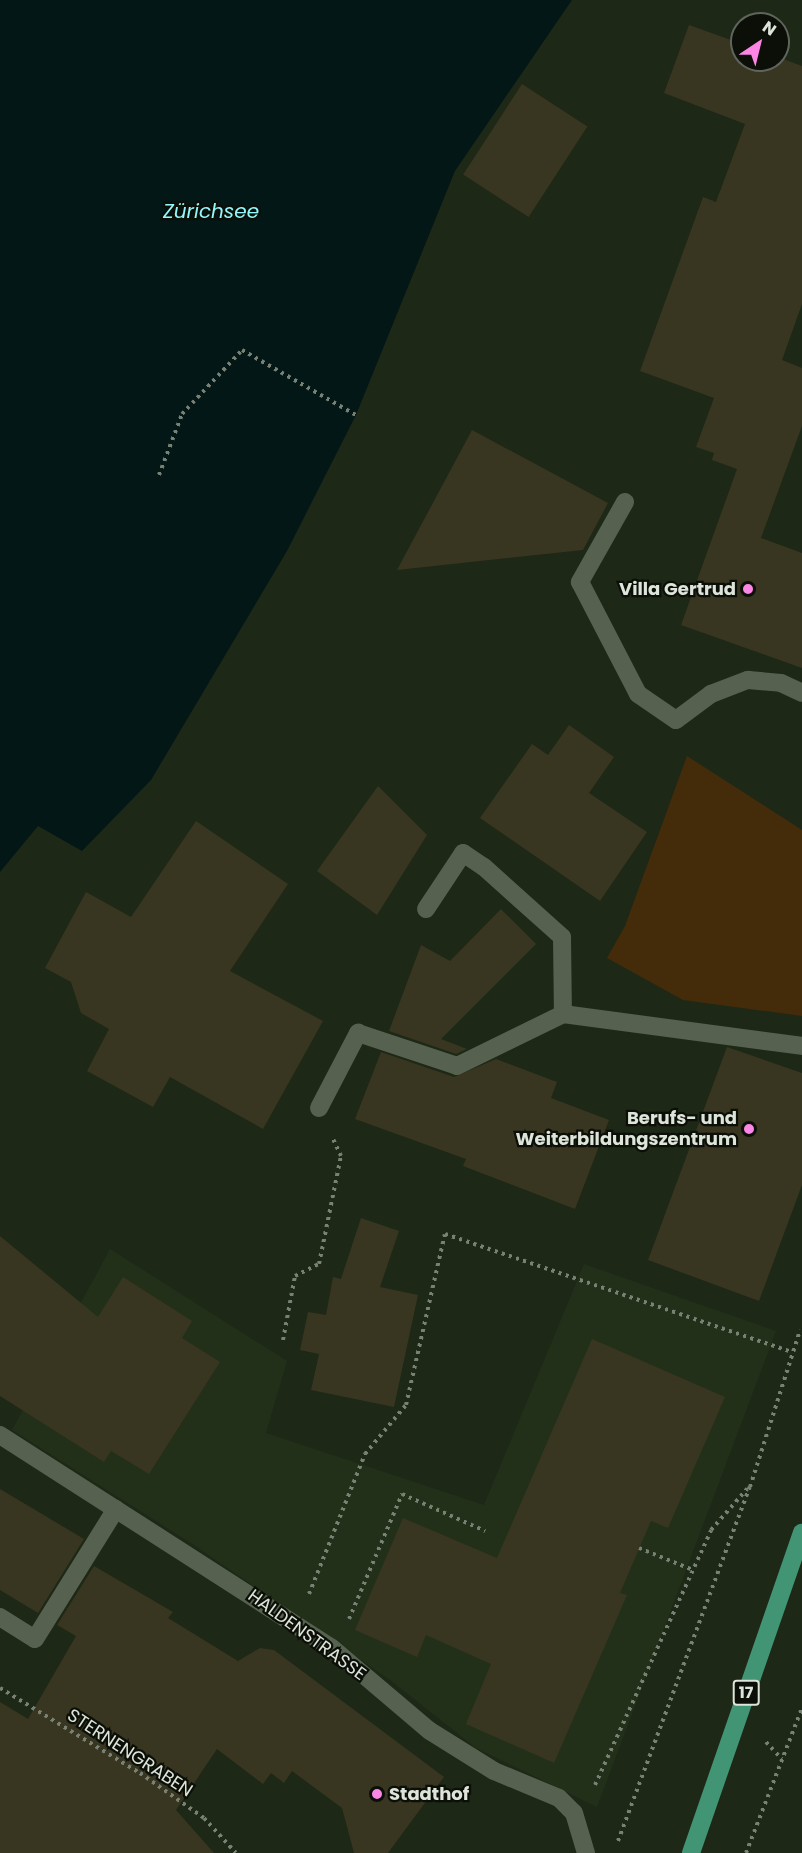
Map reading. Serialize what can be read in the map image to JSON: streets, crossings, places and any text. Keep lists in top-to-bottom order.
{
  "streets": {
    "main road": ["17"],
    "street": ["HALDENSTRASSE"],
    "path": ["STERNENGRABEN"]
  },
  "water": ["Zürichsee"],
  "places": ["Villa Gertrud", "Berufs- und Weiterbildungszentrum", "Stadthof"],
  "north": "top right"
}
